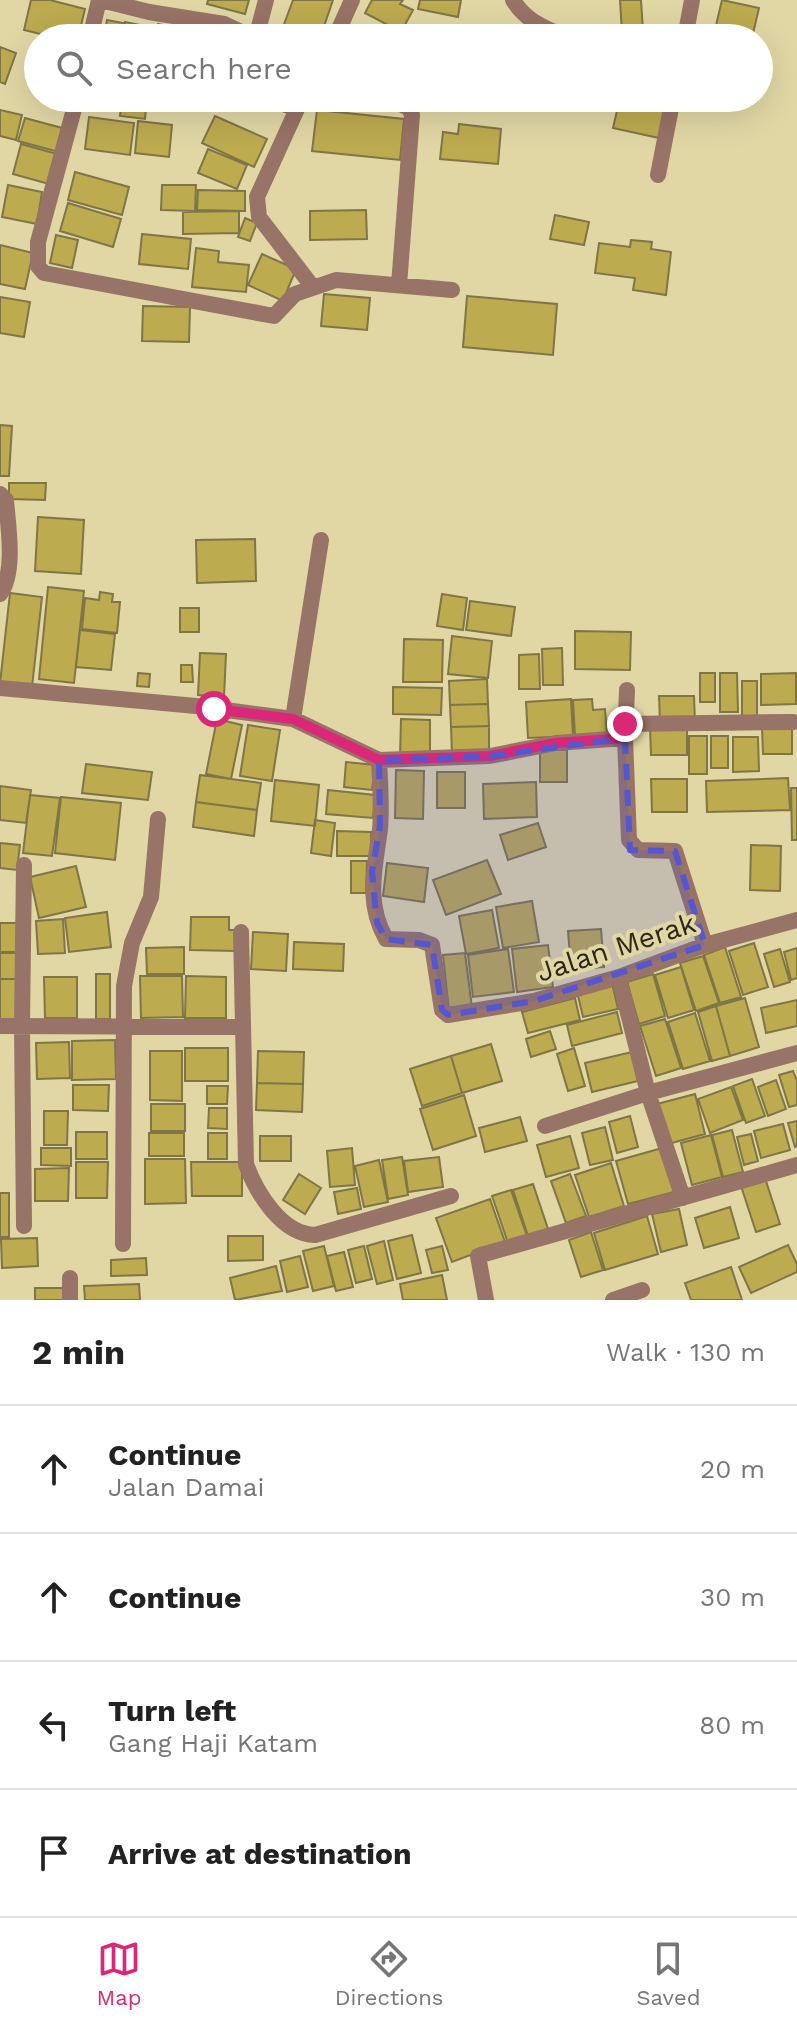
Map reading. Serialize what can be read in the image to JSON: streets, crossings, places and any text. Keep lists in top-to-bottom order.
{
  "streets": {
    "street": ["Jalan Merak"]
  },
  "page": {
    "search": "Search here",
    "heading": ["2 min", "Walk · 130 m"],
    "list": [
      ["Continue", "Jalan Damai", "20 m"],
      ["Continue", "30 m"],
      ["Turn left", "Gang Haji Katam", "80 m"],
      "Arrive at destination"
    ],
    "nav": ["Map", "Directions", "Saved"]
  }
}
